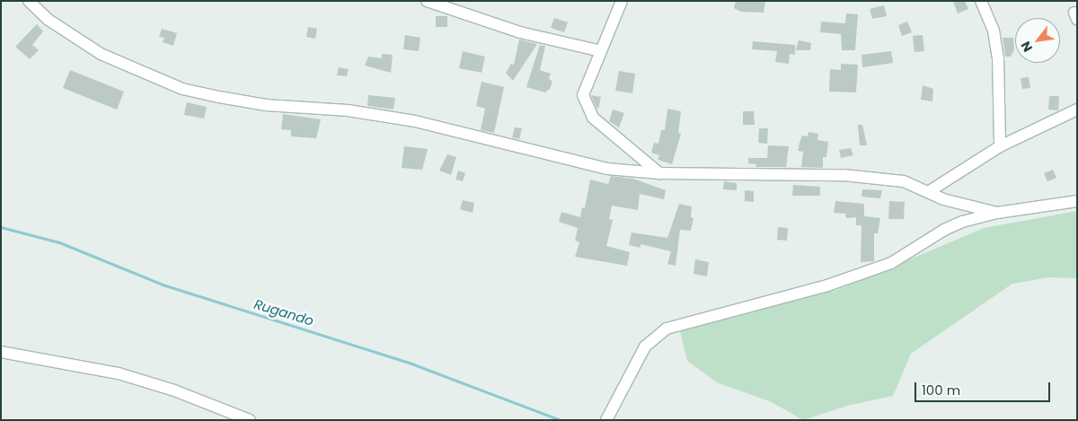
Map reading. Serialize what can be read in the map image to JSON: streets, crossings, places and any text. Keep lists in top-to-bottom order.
{
  "water": ["Rugando"],
  "scale_bar": "100 m",
  "north": "bottom left"
}
